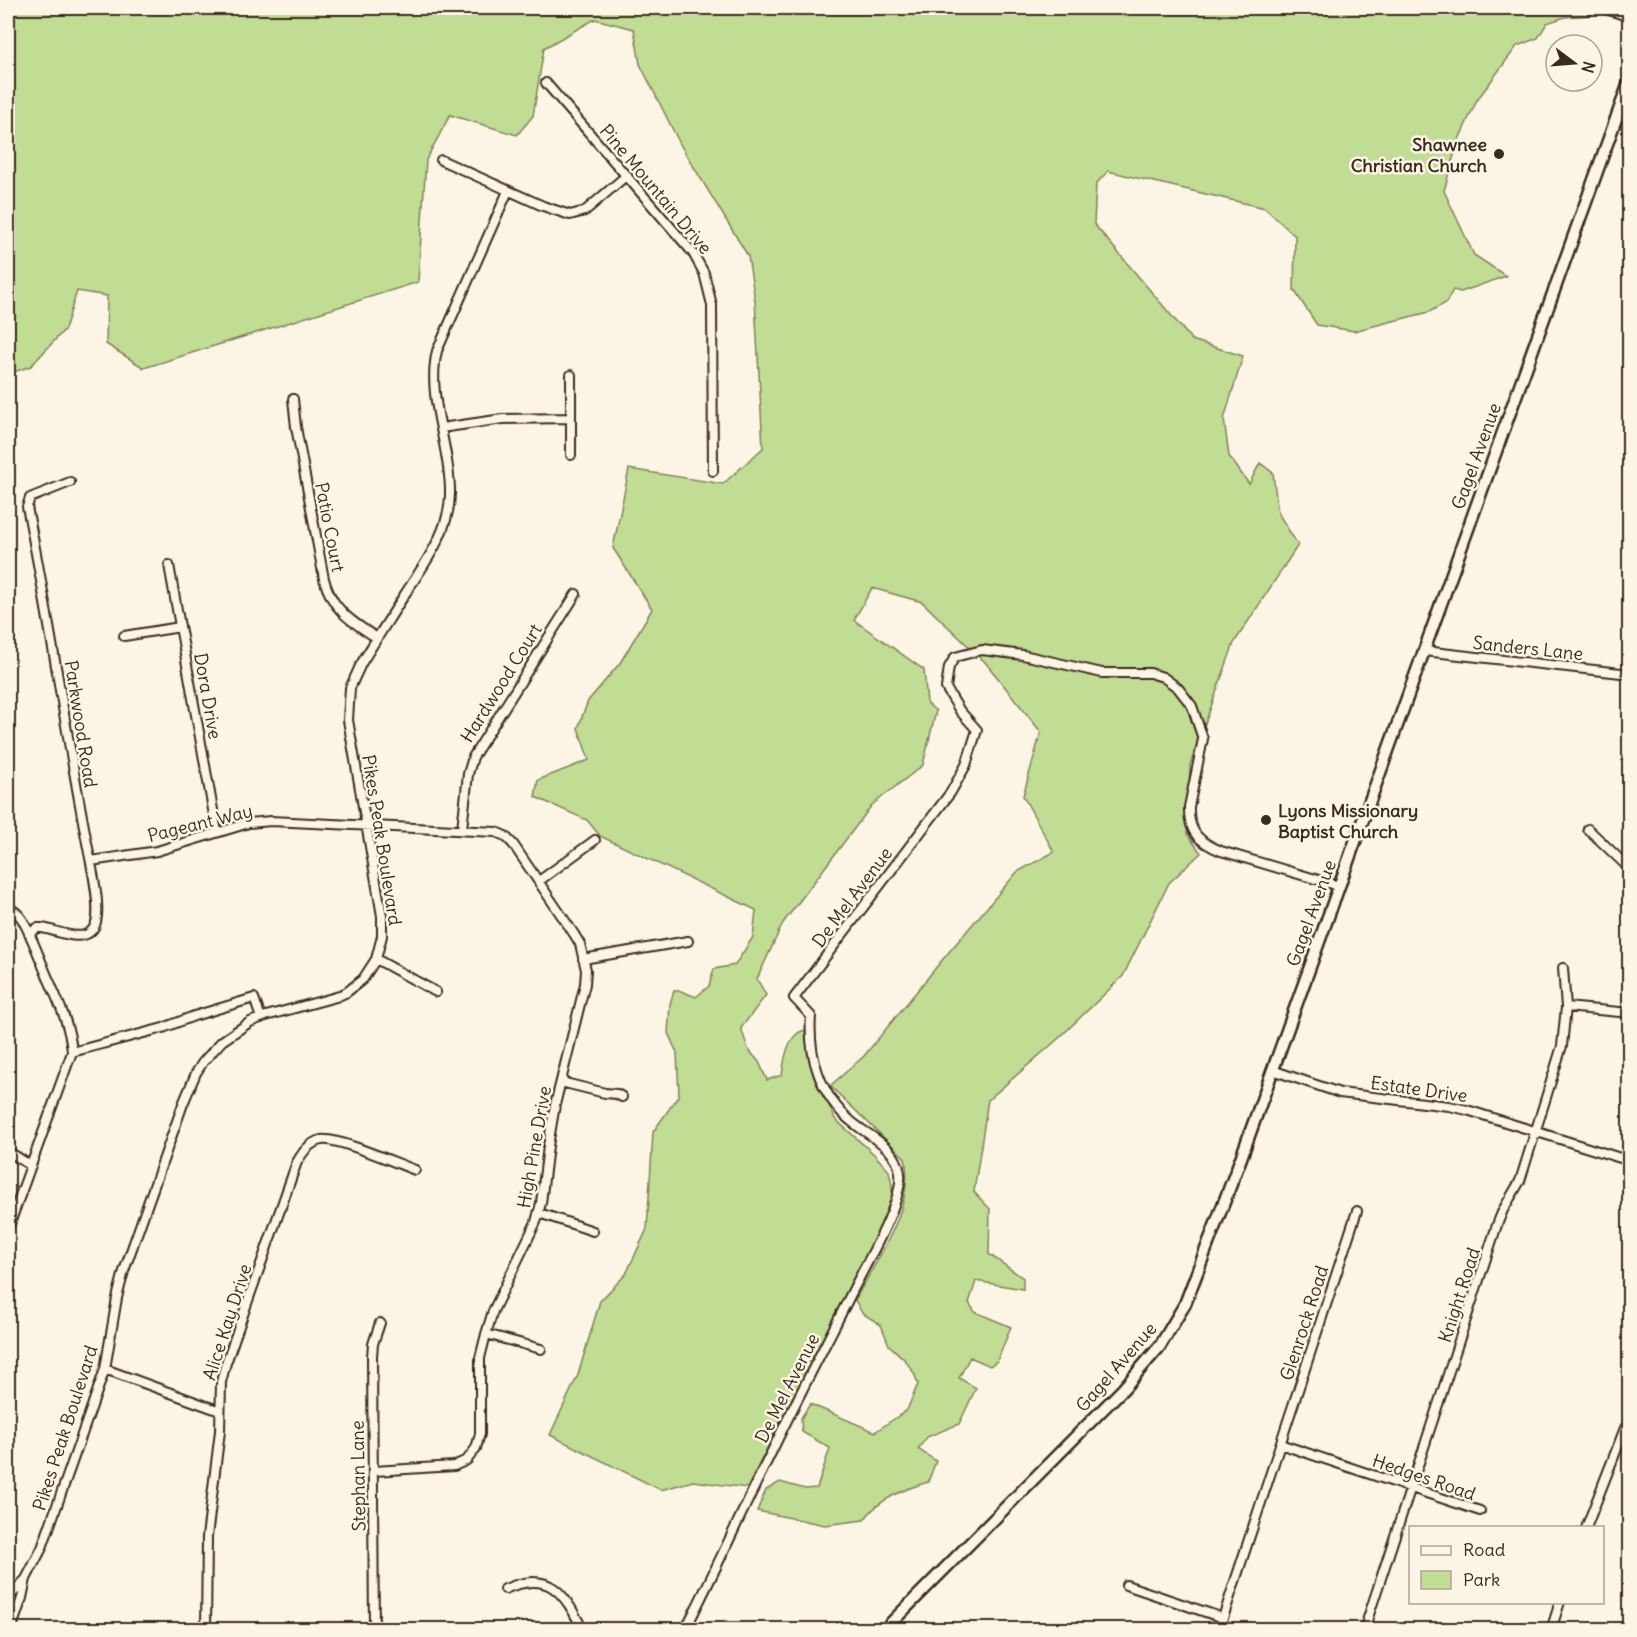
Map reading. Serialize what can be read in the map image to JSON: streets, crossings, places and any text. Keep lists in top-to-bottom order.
{
  "streets": {
    "street": [
      "Pine Mountain Drive",
      "Gagel Avenue",
      "Patio Court",
      "Sanders Lane",
      "Hardwood Court",
      "Dora Drive",
      "Parkwood Road",
      "Pageant Way",
      "Pikes Peak Boulevard",
      "De Mel Avenue",
      "Estate Drive",
      "High Pine Drive",
      "Knight Road",
      "Alice Kay Drive",
      "Glenrock Road",
      "Stephan Lane",
      "Hedges Road"
    ]
  },
  "crossings": [
    ["Gagel Avenue", "Sanders Lane"],
    ["Gagel Avenue", "De Mel Avenue"],
    ["Gagel Avenue", "Estate Drive"],
    ["Patio Court", "Pikes Peak Boulevard"],
    ["Hardwood Court", "Pageant Way"],
    ["Hardwood Court", "High Pine Drive"],
    ["Dora Drive", "Pageant Way"],
    ["Parkwood Road", "Pageant Way"],
    ["Pageant Way", "Pikes Peak Boulevard"],
    ["Pageant Way", "High Pine Drive"],
    ["Estate Drive", "Knight Road"],
    ["High Pine Drive", "Stephan Lane"],
    ["Knight Road", "Hedges Road"],
    ["Glenrock Road", "Hedges Road"]
  ],
  "places": ["Shawnee Christian Church", "Lyons Missionary Baptist Church"],
  "legend": ["Road", "Park"],
  "north": "right"
}
